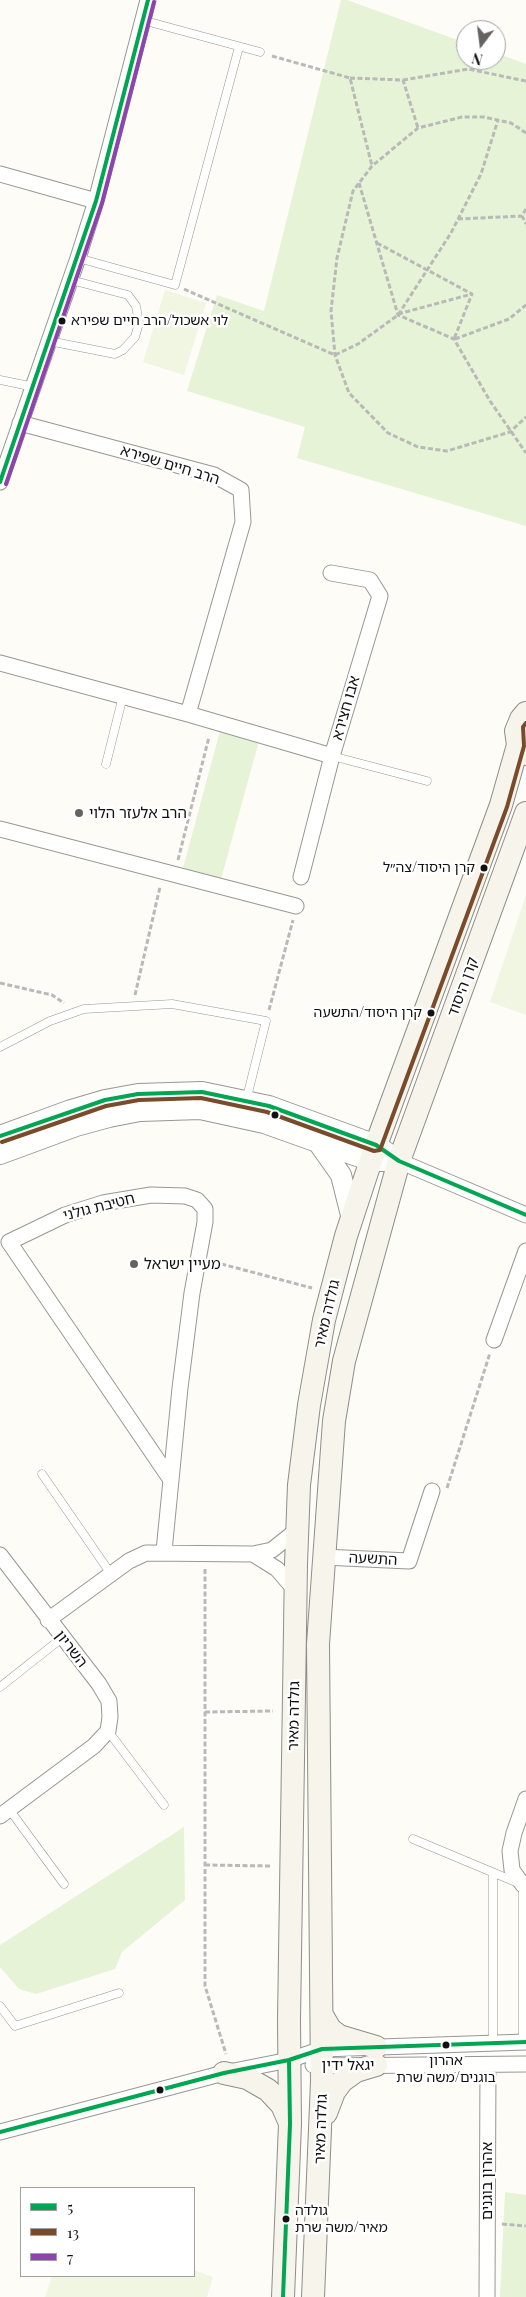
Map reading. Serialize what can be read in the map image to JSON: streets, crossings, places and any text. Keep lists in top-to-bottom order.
{
  "streets": {
    "main road": ["קרן היסוד", "גולדה מאיר"],
    "street": [
      "הרב חיים שפירא",
      "אבו חצירא",
      "חטיבת גולני",
      "התשעה",
      "השריון",
      "יגאל ידין",
      "אהרון בוגנים"
    ]
  },
  "crossings": [
    ["קרן היסוד", "גולדה מאיר"],
    ["חטיבת גולני", "השריון"],
    ["גולדה מאיר", "התשעה"],
    ["גולדה מאיר", "השריון"],
    ["גולדה מאיר", "יגאל ידין"],
    ["יגאל ידין", "אהרון בוגנים"]
  ],
  "places": [
    "לוי אשכול/הרב חיים שפירא",
    "הרב אלעזר הלוי",
    "קרן היסוד/צה״ל",
    "קרן היסוד/התשעה",
    "מעיין ישראל",
    "אהרון בוגנים/משה שרת",
    "גולדה מאיר/משה שרת"
  ],
  "lines": ["transit line 5", "transit line 7", "transit line 13"],
  "legend": ["5", "13", "7"],
  "north": "bottom"
}
